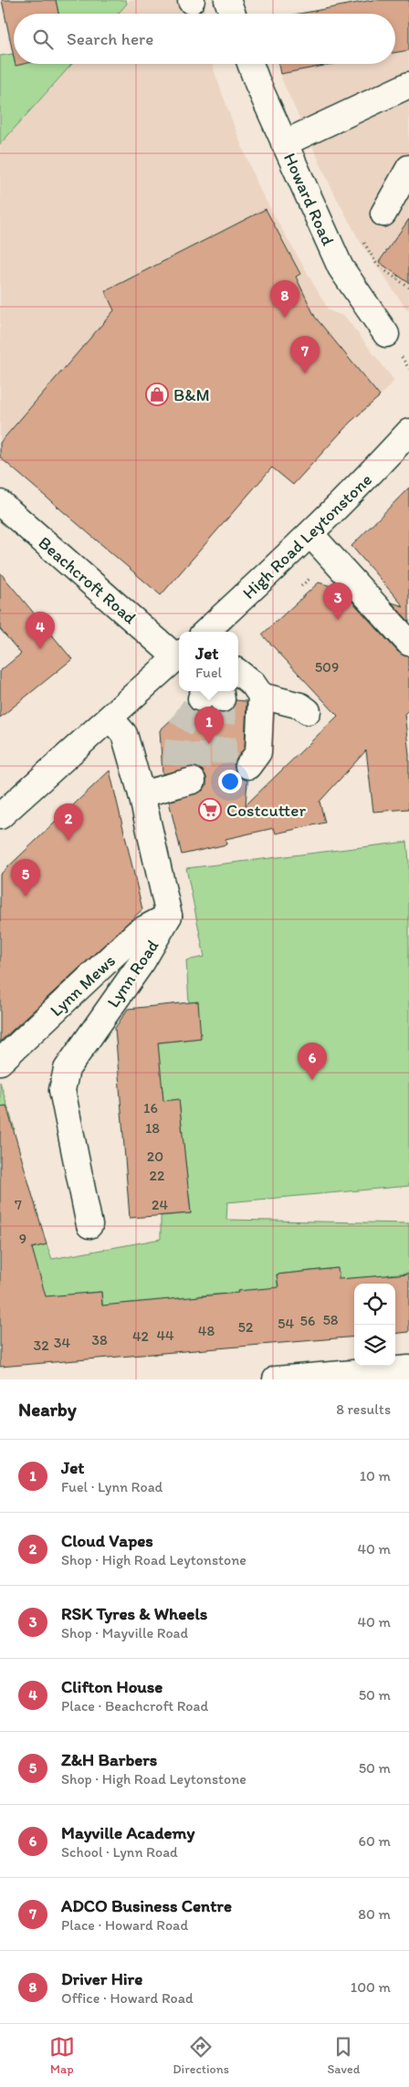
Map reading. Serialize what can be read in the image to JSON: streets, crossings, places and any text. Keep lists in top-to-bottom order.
{
  "streets": {
    "street": [
      "Howard Road",
      "High Road Leytonstone",
      "Beachcroft Road",
      "Lynn Road",
      "Lynn Mews"
    ]
  },
  "crossings": [
    ["Lynn Road", "Lynn Mews"]
  ],
  "places": {
    "shop": ["B&M"],
    "supermarket": ["Costcutter"]
  },
  "house_numbers": [
    "509",
    "16",
    "18",
    "20",
    "22",
    "7",
    "24",
    "9",
    "58",
    "56",
    "54",
    "52",
    "48",
    "44",
    "42",
    "38",
    "34",
    "32"
  ],
  "page": {
    "search": "Search here",
    "pins": [
      "8",
      "7",
      "3",
      "4",
      "1",
      "2",
      "5",
      "6"
    ],
    "popup": ["Jet", "Fuel"],
    "heading": ["Nearby", "8 results"],
    "list": [
      {
        "mark": "1",
        "name": "Jet",
        "note": "Fuel · Lynn Road",
        "value": "10 m"
      },
      {
        "mark": "2",
        "name": "Cloud Vapes",
        "note": "Shop · High Road Leytonstone",
        "value": "40 m"
      },
      {
        "mark": "3",
        "name": "RSK Tyres & Wheels",
        "note": "Shop · Mayville Road",
        "value": "40 m"
      },
      {
        "mark": "4",
        "name": "Clifton House",
        "note": "Place · Beachcroft Road",
        "value": "50 m"
      },
      {
        "mark": "5",
        "name": "Z&H Barbers",
        "note": "Shop · High Road Leytonstone",
        "value": "50 m"
      },
      {
        "mark": "6",
        "name": "Mayville Academy",
        "note": "School · Lynn Road",
        "value": "60 m"
      },
      {
        "mark": "7",
        "name": "ADCO Business Centre",
        "note": "Place · Howard Road",
        "value": "80 m"
      },
      {
        "mark": "8",
        "name": "Driver Hire",
        "note": "Office · Howard Road",
        "value": "100 m"
      }
    ],
    "nav": ["Map", "Directions", "Saved"]
  }
}
